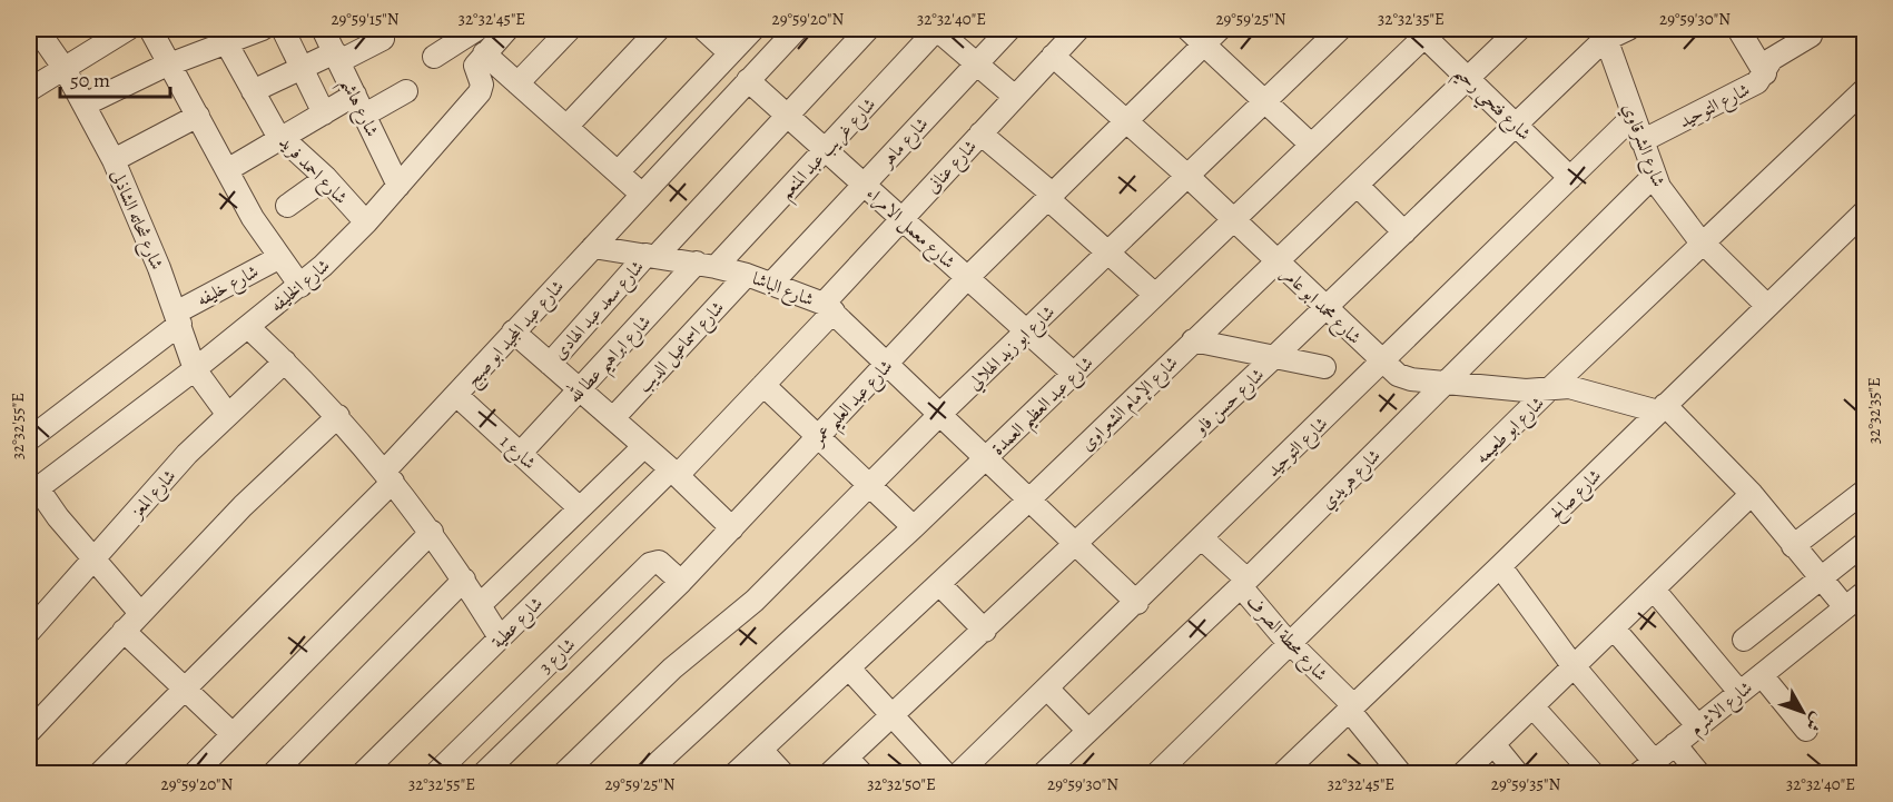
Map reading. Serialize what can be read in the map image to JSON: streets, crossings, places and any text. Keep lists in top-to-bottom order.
{
  "streets": {
    "street": [
      "شارع فتحي رحيم",
      "شارع التوحيد",
      "شارع هاشم",
      "شارع ماهر",
      "شارع الشرقاوي",
      "شارع غريب عبد المنعم",
      "شارع عنانى",
      "شارع احمد فريد",
      "شارع شحاته الشاذلى",
      "شارع معمل الامراء",
      "شارع خليفه",
      "شارع الخليفه",
      "شارع الباشا",
      "شارع محمد ابو عامر",
      "شارع سعد عبد الهادى",
      "شارع عبد المجيد ابو صبح",
      "شارع اسماعيل الديب",
      "شارع ابو زيد الهلالي",
      "شارع ابراهيم عطا لله",
      "شارع حسن فاو",
      "شارع عبد العليم عمر",
      "شارع الإمام الشعراوى",
      "شارع عبد العظيم العمدة",
      "شارع ابو طعيمه",
      "شارع 1",
      "شارع هريدي",
      "شارع المعز",
      "شارع صالح",
      "شارع عطية",
      "شارع محطة الصرف",
      "شارع 3",
      "شارع الاشرم"
    ]
  },
  "crossings": [
    ["شارع فتحي رحيم", "شارع التوحيد"],
    ["شارع فتحي رحيم", "شارع حسن فاو"],
    ["شارع فتحي رحيم", "شارع الإمام الشعراوى"],
    ["شارع فتحي رحيم", "شارع عبد العظيم العمدة"],
    ["شارع التوحيد", "شارع الشرقاوي"],
    ["شارع التوحيد", "شارع الباشا"],
    ["شارع التوحيد", "شارع محمد ابو عامر"],
    ["شارع التوحيد", "شارع محطة الصرف"],
    ["شارع هاشم", "شارع الخليفه"],
    ["شارع ماهر", "شارع معمل الامراء"],
    ["شارع ماهر", "شارع الباشا"],
    ["شارع الشرقاوي", "شارع حسن فاو"],
    ["شارع الشرقاوي", "شارع ابو طعيمه"],
    ["شارع الشرقاوي", "شارع هريدي"],
    ["شارع الشرقاوي", "شارع صالح"],
    ["شارع غريب عبد المنعم", "شارع معمل الامراء"],
    ["شارع غريب عبد المنعم", "شارع الباشا"],
    ["شارع غريب عبد المنعم", "شارع ابراهيم عطا لله"],
    ["شارع عنانى", "شارع معمل الامراء"],
    ["شارع عنانى", "شارع الباشا"],
    ["شارع عنانى", "شارع محمد ابو عامر"],
    ["شارع عنانى", "شارع عطية"],
    ["شارع احمد فريد", "شارع الخليفه"],
    ["شارع شحاته الشاذلى", "شارع خليفه"],
    ["شارع شحاته الشاذلى", "شارع الخليفه"],
    ["شارع شحاته الشاذلى", "شارع المعز"],
    ["شارع معمل الامراء", "شارع سعد عبد الهادى"],
    ["شارع معمل الامراء", "شارع عبد المجيد ابو صبح"],
    ["شارع معمل الامراء", "شارع ابو زيد الهلالي"],
    ["شارع معمل الامراء", "شارع عبد العليم عمر"],
    ["شارع معمل الامراء", "شارع عبد العظيم العمدة"],
    ["شارع الباشا", "شارع سعد عبد الهادى"],
    ["شارع الباشا", "شارع عبد المجيد ابو صبح"],
    ["شارع الباشا", "شارع اسماعيل الديب"],
    ["شارع الباشا", "شارع ابو زيد الهلالي"],
    ["شارع الباشا", "شارع ابراهيم عطا لله"],
    ["شارع الباشا", "شارع حسن فاو"],
    ["شارع الباشا", "شارع عبد العليم عمر"],
    ["شارع الباشا", "شارع الإمام الشعراوى"],
    ["شارع الباشا", "شارع عبد العظيم العمدة"],
    ["شارع محمد ابو عامر", "شارع ابو زيد الهلالي"],
    ["شارع محمد ابو عامر", "شارع حسن فاو"],
    ["شارع محمد ابو عامر", "شارع عبد العليم عمر"],
    ["شارع محمد ابو عامر", "شارع الإمام الشعراوى"],
    ["شارع محمد ابو عامر", "شارع عبد العظيم العمدة"],
    ["شارع محمد ابو عامر", "شارع ابو طعيمه"],
    ["شارع محمد ابو عامر", "شارع هريدي"],
    ["شارع محمد ابو عامر", "شارع صالح"],
    ["شارع عبد المجيد ابو صبح", "شارع 1"],
    ["شارع ابراهيم عطا لله", "شارع 1"],
    ["شارع عبد العليم عمر", "شارع 3"],
    ["شارع ابو طعيمه", "شارع محطة الصرف"],
    ["شارع هريدي", "شارع محطة الصرف"],
    ["شارع صالح", "شارع محطة الصرف"]
  ],
  "scale_bar": "50 m",
  "north": "bottom right",
  "coordinates": [
    "29°59'15\"N",
    "32°32'45\"E",
    "29°59'20\"N",
    "32°32'40\"E",
    "29°59'25\"N",
    "32°32'35\"E",
    "29°59'30\"N",
    "32°32'55\"E",
    "32°32'50\"E",
    "29°59'35\"N"
  ]
}
